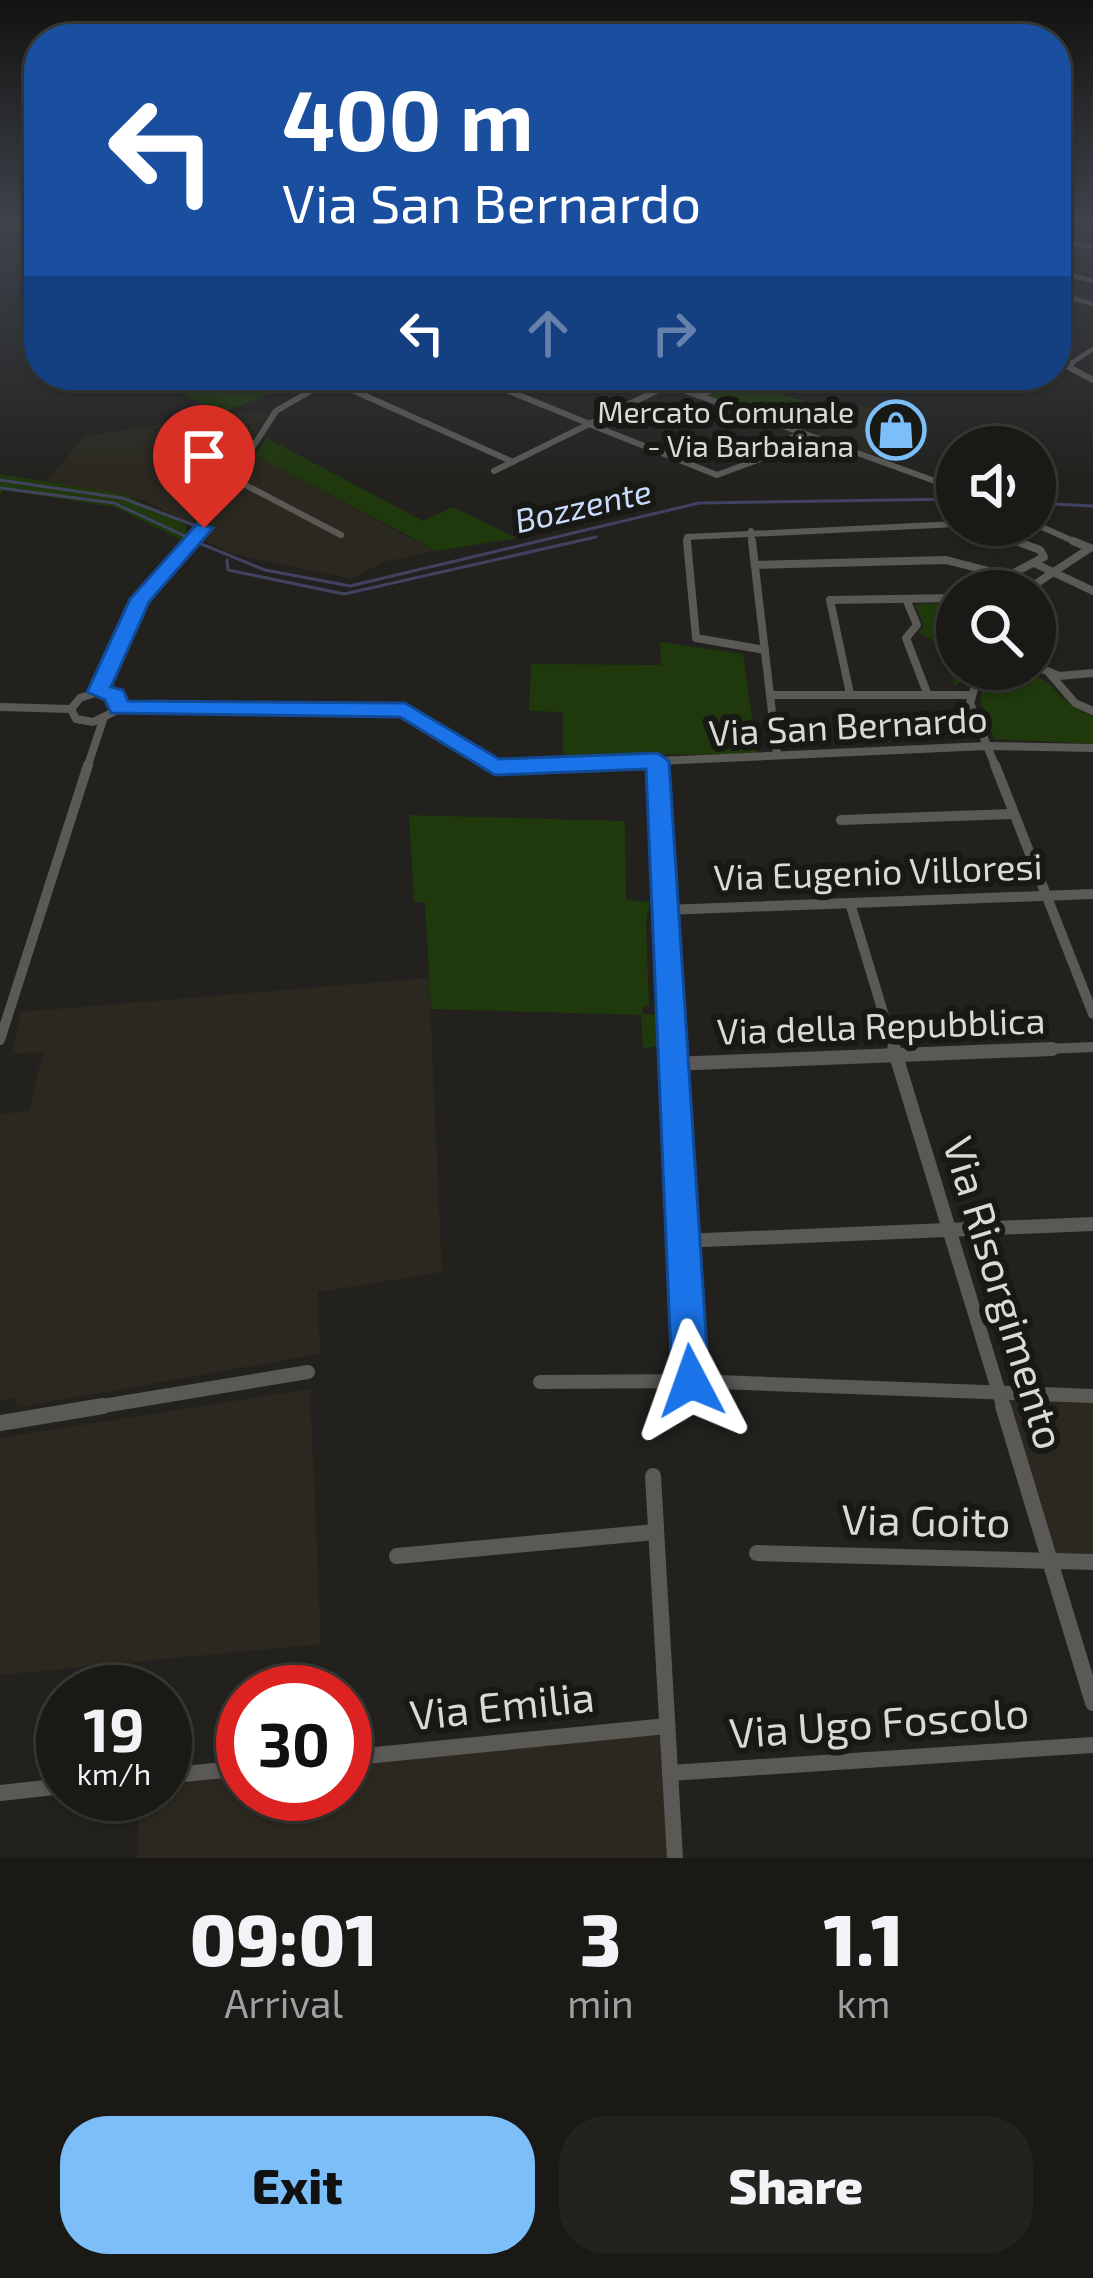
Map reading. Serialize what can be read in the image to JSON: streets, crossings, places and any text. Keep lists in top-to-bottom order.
{
  "streets": {
    "street": [
      "Via San Bernardo",
      "Via Eugenio Villoresi",
      "Via della Repubblica",
      "Via Risorgimento",
      "Via Goito",
      "Via Emilia",
      "Via Ugo Foscolo"
    ]
  },
  "crossings": [
    ["Via Eugenio Villoresi", "Via Risorgimento"],
    ["Via della Repubblica", "Via Risorgimento"],
    ["Via Risorgimento", "Via Goito"]
  ],
  "water": ["Bozzente"],
  "places": {
    "shop": ["Mercato Comunale - Via Barbaiana"]
  },
  "page": {
    "turn": ["400 m", "Via San Bernardo"],
    "speed": "19 km/h",
    "limit": "30",
    "eta": [
      "09:01",
      "Arrival",
      "3",
      "min",
      "1.1",
      "km"
    ],
    "buttons": ["Exit", "Share"]
  }
}
